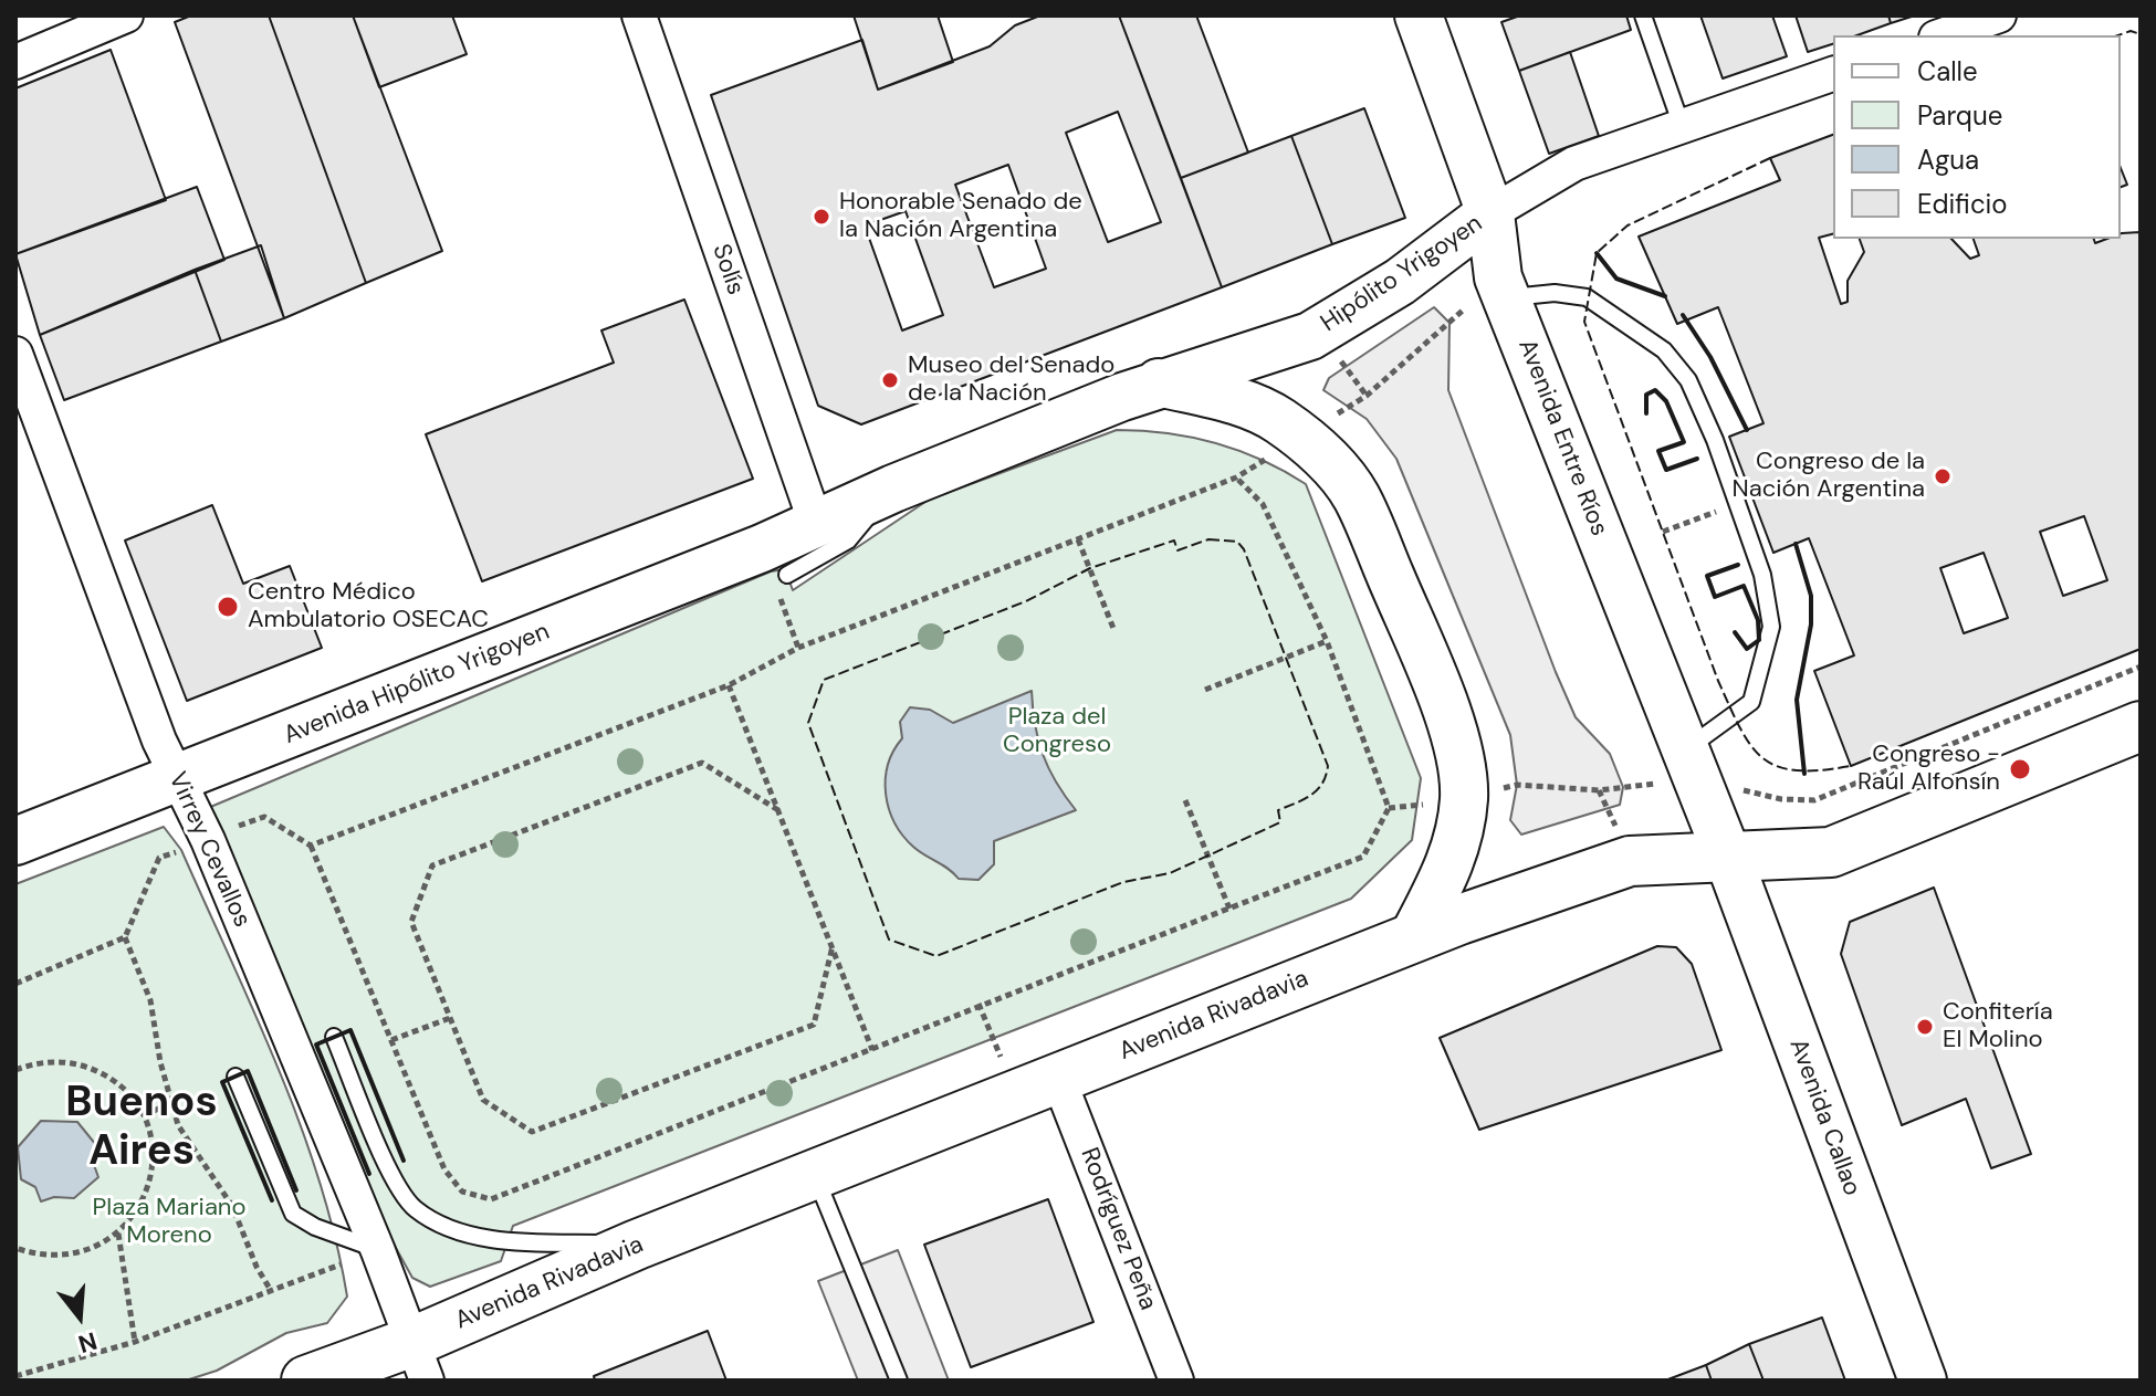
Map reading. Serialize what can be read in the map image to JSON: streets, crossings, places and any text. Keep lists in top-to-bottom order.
{
  "streets": {
    "main road": ["Avenida Rivadavia"],
    "street": [
      "Solís",
      "Hipólito Yrigoyen",
      "Avenida Entre Ríos",
      "Avenida Hipólito Yrigoyen",
      "Virrey Cevallos",
      "Avenida Callao",
      "Rodríguez Peña"
    ]
  },
  "crossings": [
    ["Solís", "Hipólito Yrigoyen"],
    ["Solís", "Avenida Hipólito Yrigoyen"],
    ["Hipólito Yrigoyen", "Avenida Entre Ríos"],
    ["Hipólito Yrigoyen", "Avenida Hipólito Yrigoyen"],
    ["Avenida Entre Ríos", "Avenida Rivadavia"],
    ["Avenida Entre Ríos", "Avenida Callao"],
    ["Avenida Hipólito Yrigoyen", "Virrey Cevallos"],
    ["Virrey Cevallos", "Avenida Rivadavia"],
    ["Avenida Rivadavia", "Avenida Callao"],
    ["Avenida Rivadavia", "Rodríguez Peña"]
  ],
  "districts": ["Buenos Aires"],
  "parks": ["Plaza del Congreso", "Plaza Mariano Moreno"],
  "places": [
    "Honorable Senado de la Nación Argentina",
    "Museo del Senado de la Nación",
    "Congreso de la Nación Argentina",
    "Centro Médico Ambulatorio OSECAC",
    "Congreso - Raúl Alfonsín",
    "Confitería El Molino"
  ],
  "legend": [
    "Calle",
    "Parque",
    "Agua",
    "Edificio"
  ],
  "north": "bottom"
}
